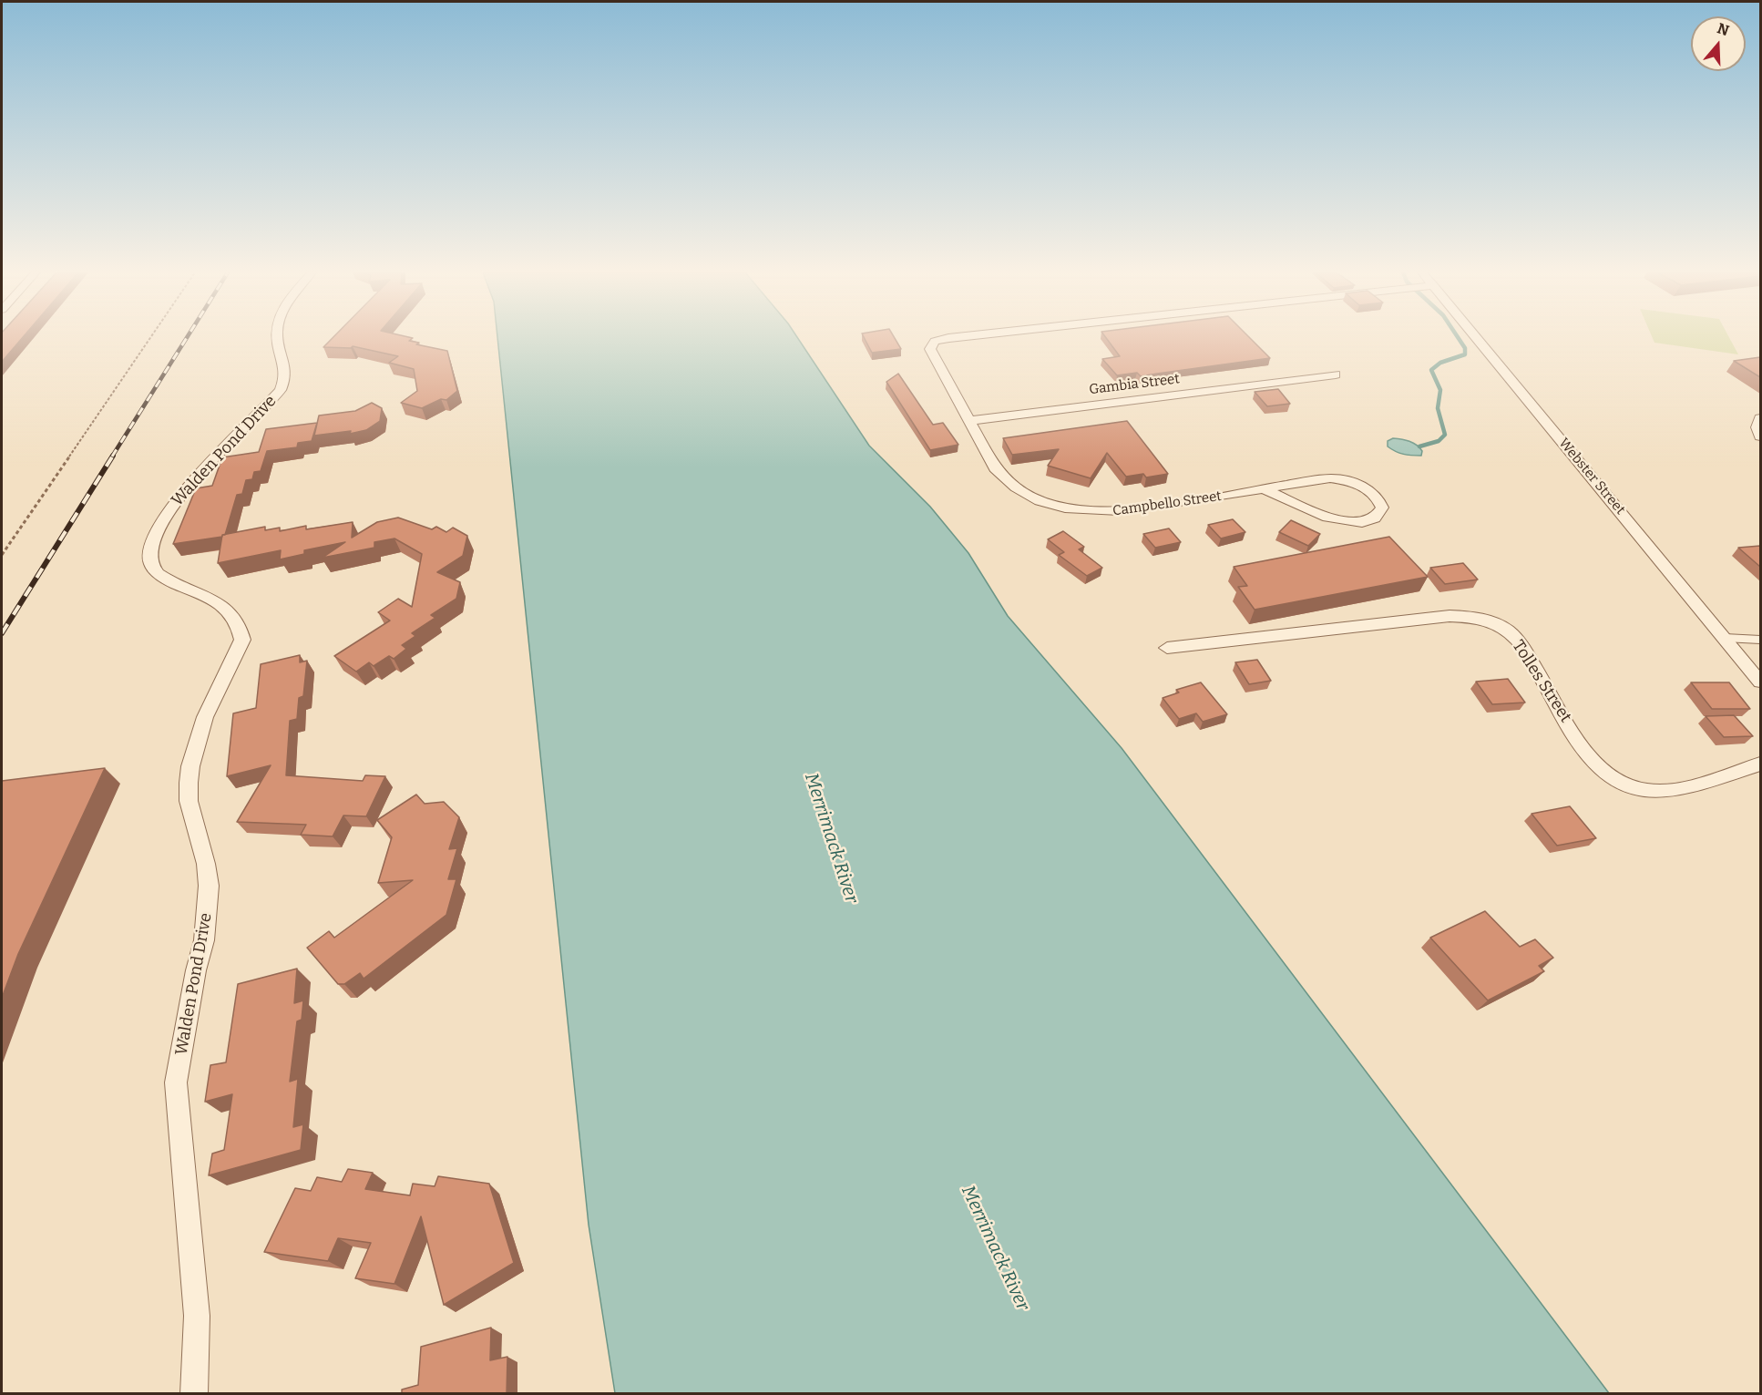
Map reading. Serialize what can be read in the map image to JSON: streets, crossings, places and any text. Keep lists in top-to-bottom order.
{
  "streets": {
    "street": [
      "Gambia Street",
      "Walden Pond Drive",
      "Webster Street",
      "Campbello Street",
      "Tolles Street"
    ]
  },
  "crossings": [
    ["Gambia Street", "Campbello Street"]
  ],
  "water": ["Merrimack River"],
  "north": "top"
}
